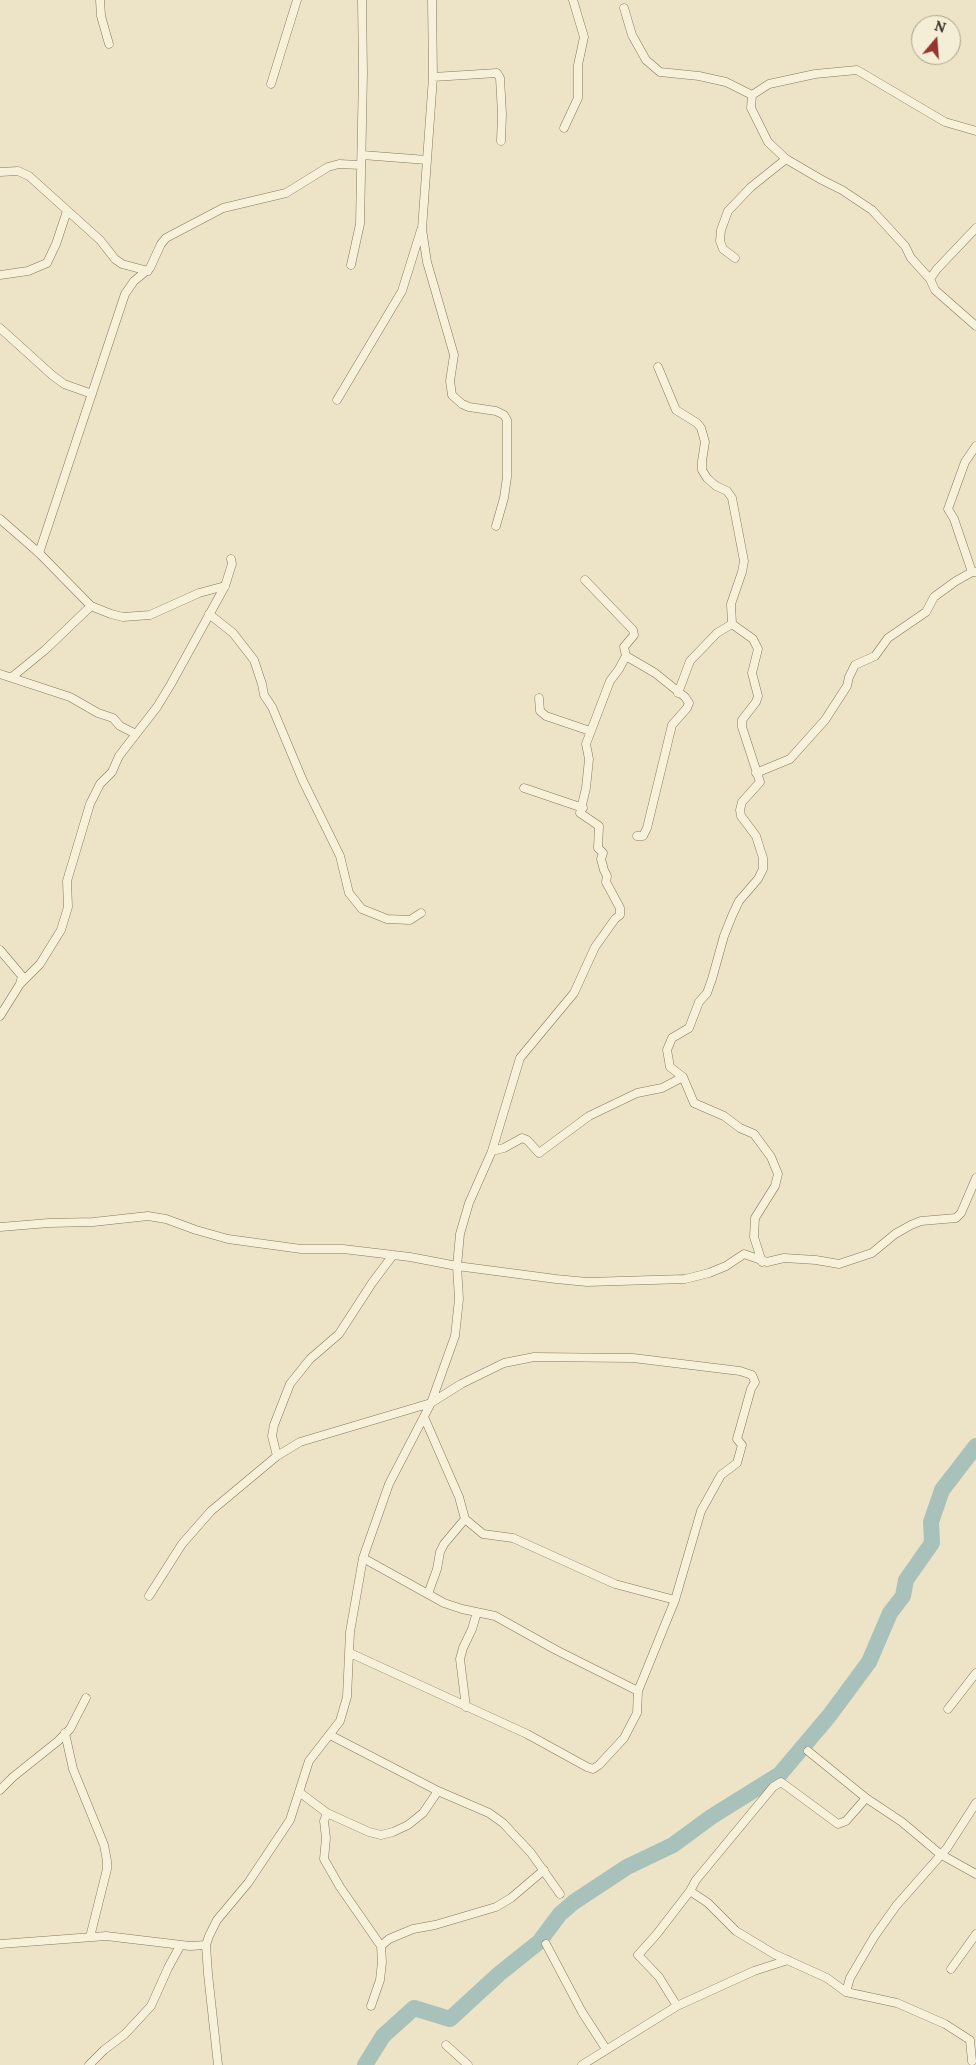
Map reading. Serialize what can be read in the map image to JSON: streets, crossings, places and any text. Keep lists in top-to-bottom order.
{
  "north": "top"
}
